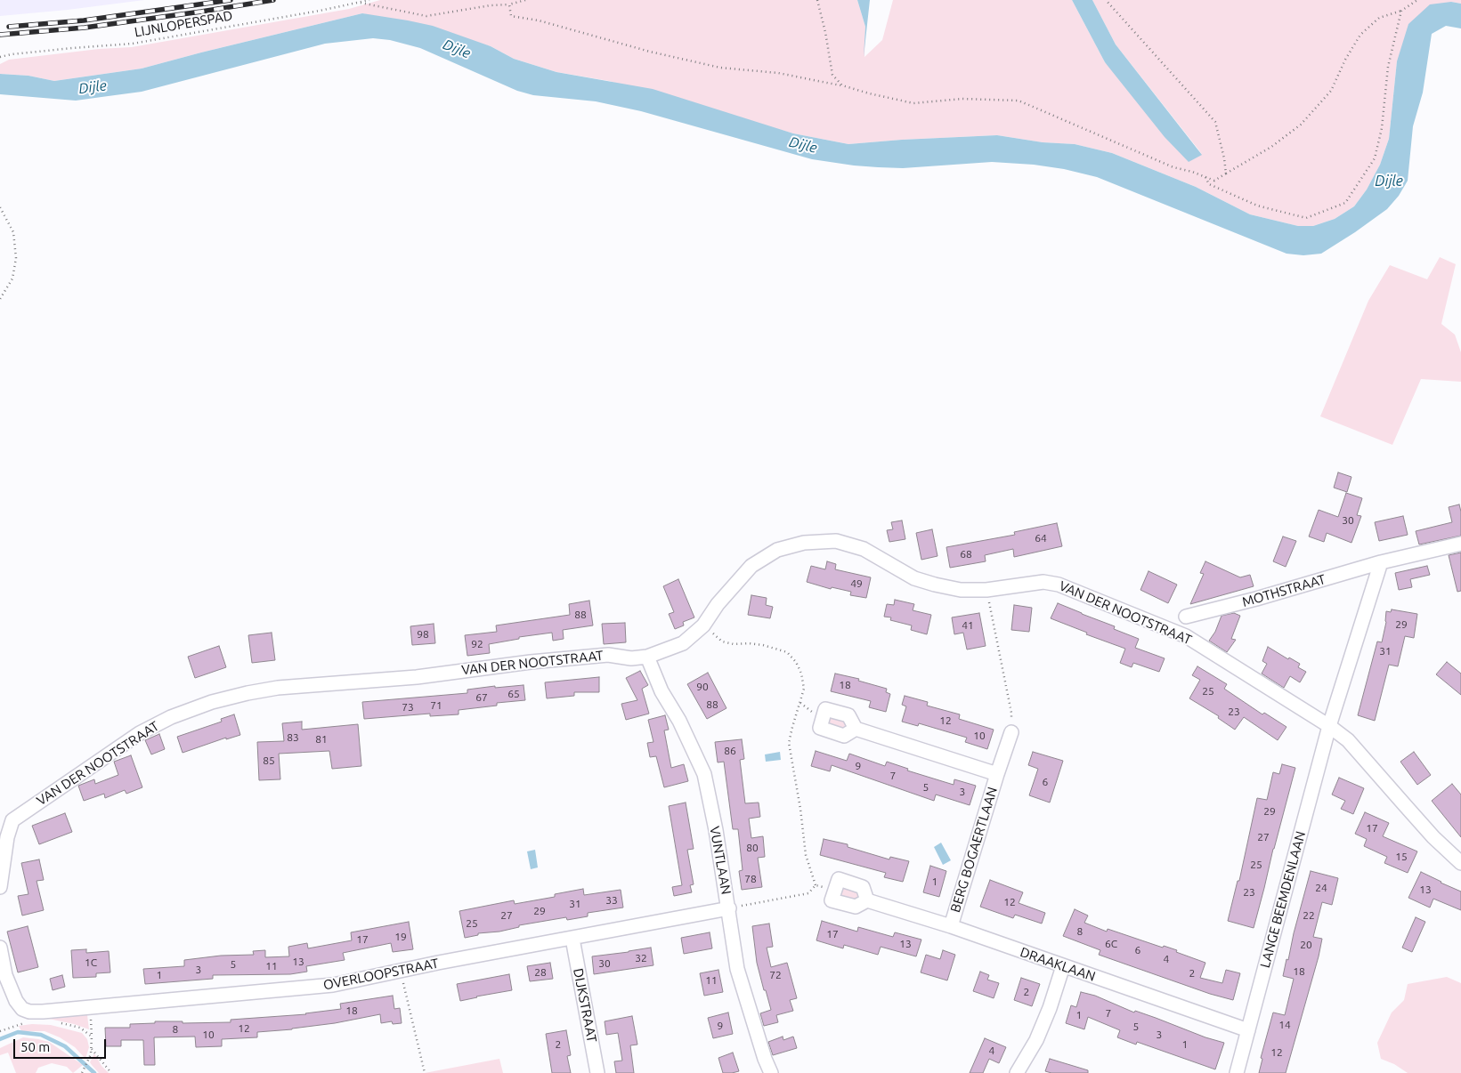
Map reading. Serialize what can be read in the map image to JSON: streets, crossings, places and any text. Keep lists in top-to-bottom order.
{
  "streets": {
    "street": [
      "MOTHSTRAAT",
      "VAN DER NOOTSTRAAT",
      "BERG BOGAERTLAAN",
      "VUNTLAAN",
      "LANGE BEEMDENLAAN",
      "DRAAKLAAN",
      "OVERLOOPSTRAAT",
      "DIJKSTRAAT"
    ],
    "path": ["LIJNLOPERSPAD"]
  },
  "crossings": [
    ["VAN DER NOOTSTRAAT", "VUNTLAAN"],
    ["VAN DER NOOTSTRAAT", "LANGE BEEMDENLAAN"],
    ["BERG BOGAERTLAAN", "DRAAKLAAN"],
    ["VUNTLAAN", "OVERLOOPSTRAAT"],
    ["LANGE BEEMDENLAAN", "DRAAKLAAN"],
    ["OVERLOOPSTRAAT", "DIJKSTRAAT"]
  ],
  "water": ["Dijle"],
  "house_numbers": [
    "30",
    "64",
    "68",
    "49",
    "88",
    "29",
    "41",
    "98",
    "92",
    "31",
    "18",
    "90",
    "25",
    "65",
    "67",
    "88",
    "71",
    "73",
    "23",
    "12",
    "10",
    "83",
    "81",
    "86",
    "85",
    "9",
    "7",
    "6",
    "5",
    "3",
    "29",
    "17",
    "27",
    "80",
    "15",
    "25",
    "78",
    "1",
    "24",
    "13",
    "23",
    "33",
    "12",
    "31",
    "29",
    "27",
    "22",
    "25",
    "8",
    "17",
    "19",
    "17",
    "13",
    "6C",
    "20",
    "6",
    "32",
    "4",
    "13",
    "1C",
    "30",
    "5",
    "11",
    "3",
    "18",
    "28",
    "2",
    "1",
    "72",
    "11",
    "2",
    "18",
    "7",
    "1",
    "14",
    "9",
    "5",
    "12",
    "8",
    "10",
    "3",
    "2",
    "1",
    "4",
    "12"
  ],
  "scale_bar": "50 m"
}
